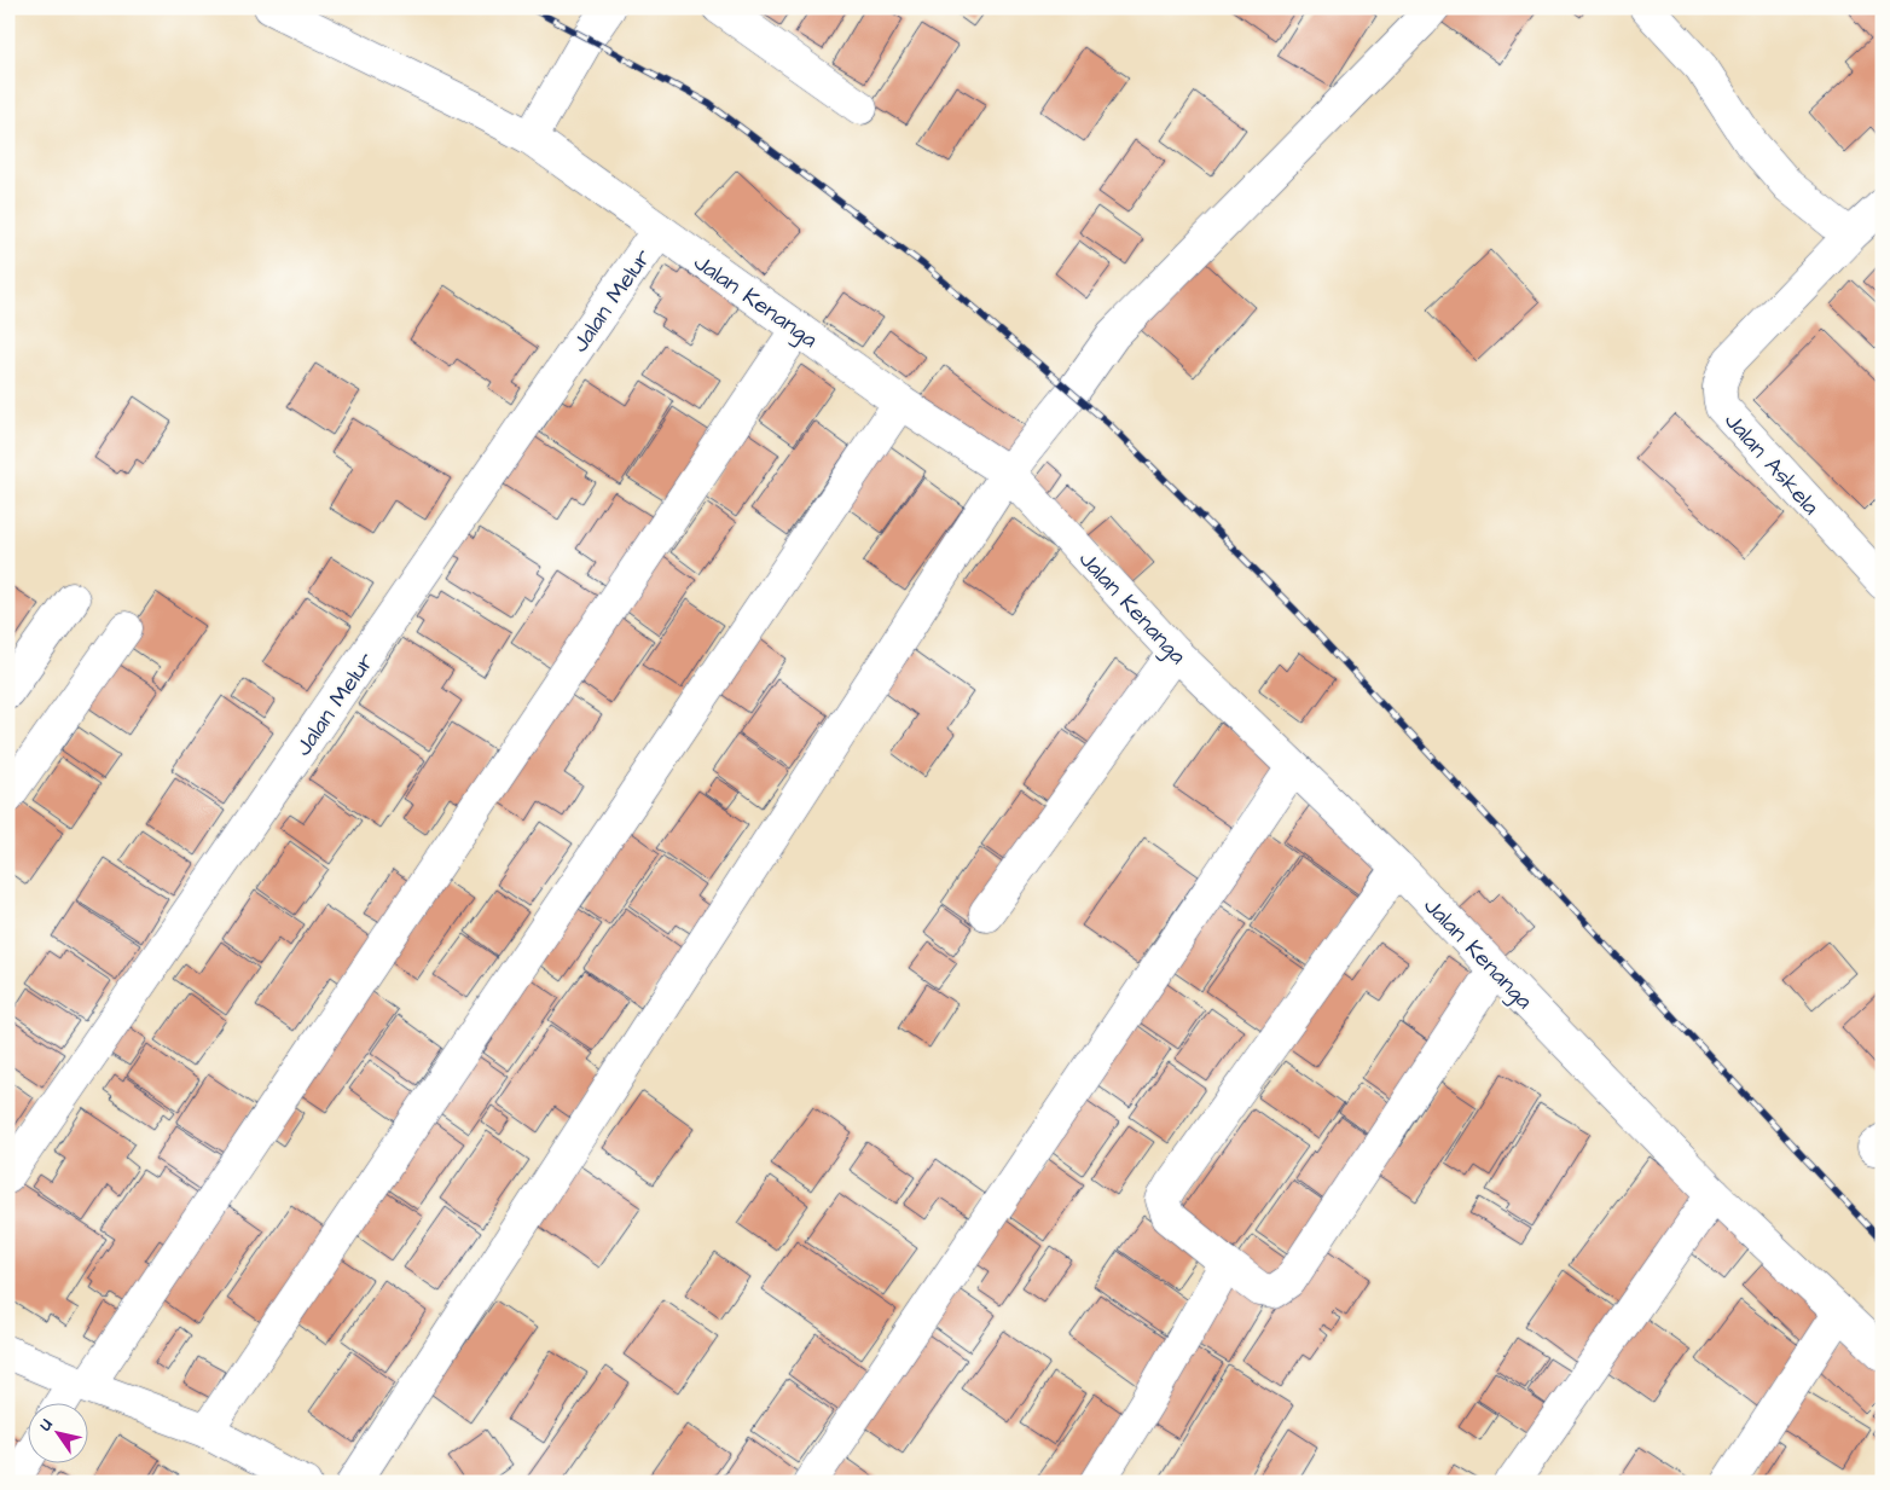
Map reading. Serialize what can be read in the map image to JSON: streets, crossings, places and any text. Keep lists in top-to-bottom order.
{
  "streets": {
    "street": ["Jalan Melur", "Jalan Kenanga", "Jalan Askela"]
  },
  "crossings": [
    ["Jalan Melur", "Jalan Kenanga"]
  ],
  "north": "top left"
}
